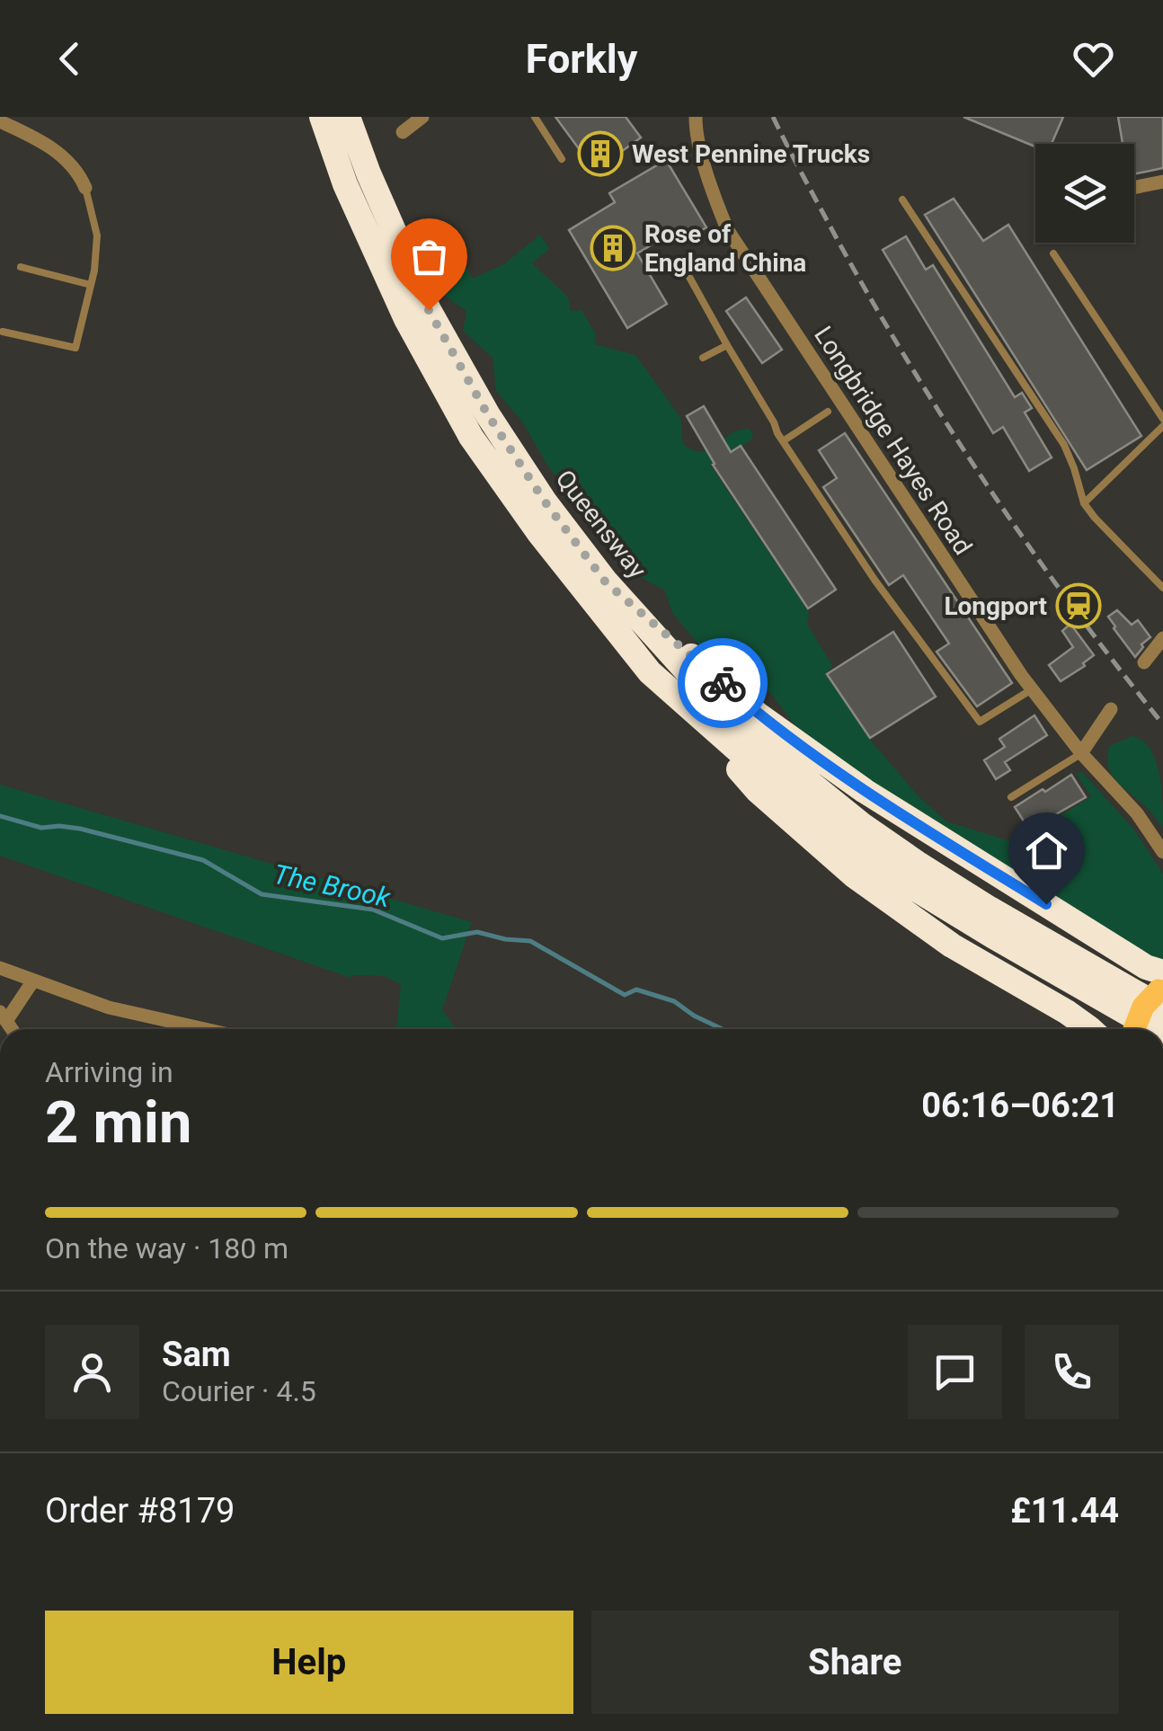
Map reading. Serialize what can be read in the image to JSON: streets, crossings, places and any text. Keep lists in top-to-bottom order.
{
  "streets": {
    "highway": ["Queensway"],
    "street": ["Longbridge Hayes Road"]
  },
  "water": ["The Brook"],
  "places": {
    "building": ["West Pennine Trucks", "Rose of England China"],
    "station": ["Longport"]
  },
  "page": {
    "header": "Forkly",
    "heading": ["2 min", "Arriving in", "06:16–06:21"],
    "panel": [
      "Sam",
      "Courier · 4.5",
      "Order #8179",
      "£11.44"
    ],
    "bar": "On the way · 180 m",
    "buttons": ["Help", "Share"]
  }
}
